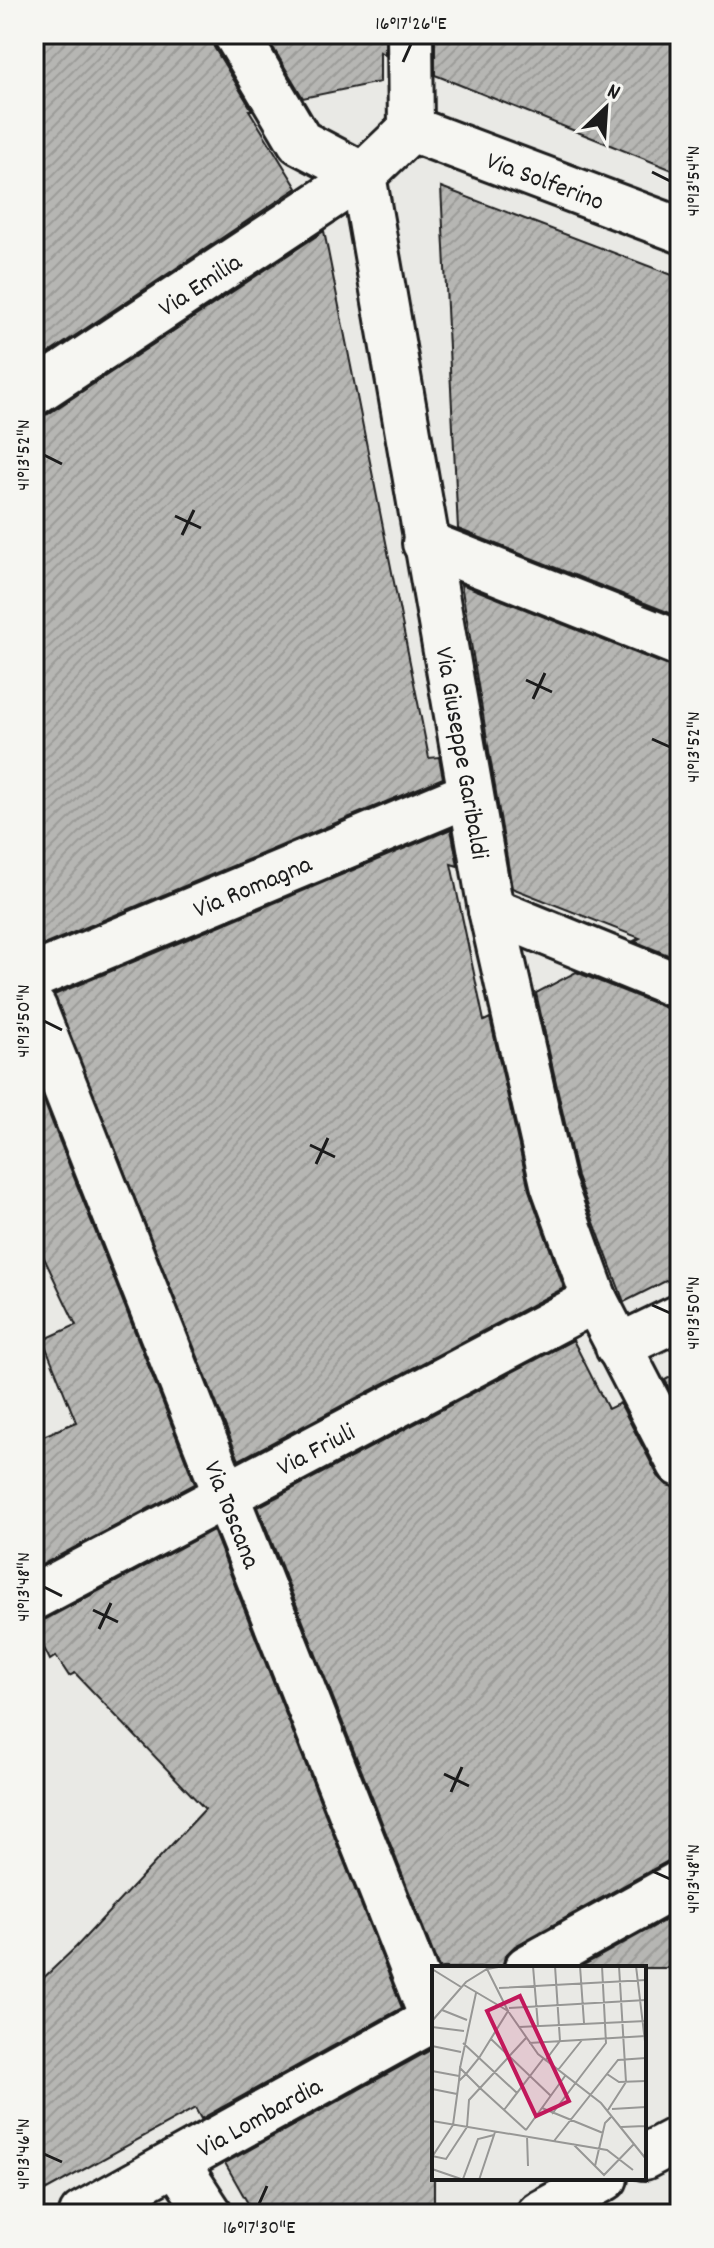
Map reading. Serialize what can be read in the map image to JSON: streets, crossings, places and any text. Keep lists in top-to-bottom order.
{
  "streets": {
    "street": [
      "Via Solferino",
      "Via Emilia",
      "Via Giuseppe Garibaldi",
      "Via Romagna",
      "Via Friuli",
      "Via Toscana",
      "Via Lombardia"
    ]
  },
  "crossings": [
    ["Via Emilia", "Via Giuseppe Garibaldi"],
    ["Via Giuseppe Garibaldi", "Via Romagna"],
    ["Via Giuseppe Garibaldi", "Via Friuli"],
    ["Via Friuli", "Via Toscana"]
  ],
  "north": "top right",
  "coordinates": [
    "16°17'26\"E",
    "41°13'54\"N",
    "41°13'52\"N",
    "41°13'50\"N",
    "41°13'48\"N",
    "41°13'46\"N",
    "16°17'30\"E"
  ]
}
